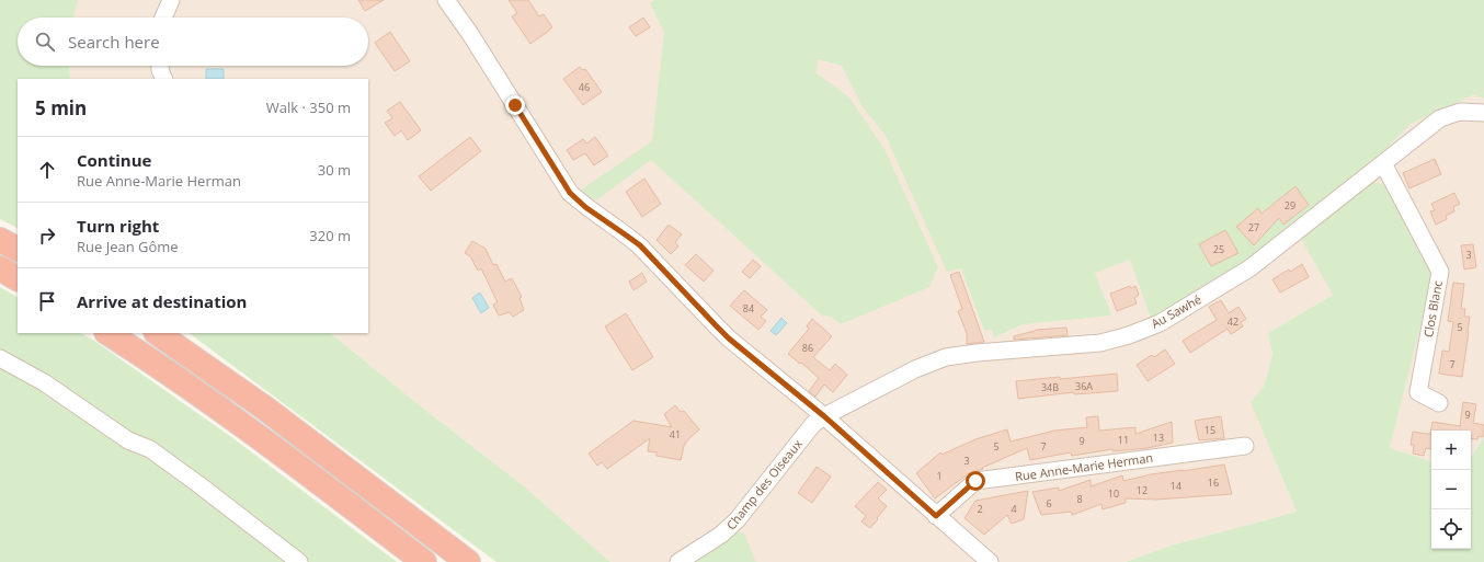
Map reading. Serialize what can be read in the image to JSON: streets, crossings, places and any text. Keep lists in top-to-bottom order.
{
  "streets": {
    "street": [
      "Clos Blanc",
      "Au Sawhé",
      "Rue Anne-Marie Herman",
      "Champ des Oiseaux"
    ]
  },
  "crossings": [
    ["Clos Blanc", "Au Sawhé"],
    ["Au Sawhé", "Champ des Oiseaux"]
  ],
  "house_numbers": [
    "46",
    "29",
    "27",
    "25",
    "3",
    "84",
    "42",
    "5",
    "86",
    "7",
    "36A",
    "34B",
    "9",
    "15",
    "41",
    "13",
    "11",
    "9",
    "5",
    "7",
    "3",
    "1",
    "16",
    "14",
    "12",
    "10",
    "8",
    "6",
    "2",
    "4"
  ],
  "page": {
    "search": "Search here",
    "heading": ["5 min", "Walk · 350 m"],
    "list": [
      ["Continue", "Rue Anne-Marie Herman", "30 m"],
      ["Turn right", "Rue Jean Gôme", "320 m"],
      "Arrive at destination"
    ],
    "map_buttons": ["+", "−"]
  }
}
